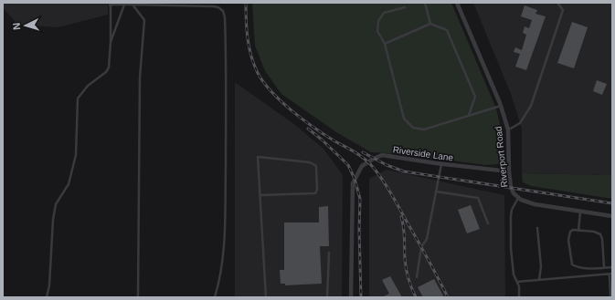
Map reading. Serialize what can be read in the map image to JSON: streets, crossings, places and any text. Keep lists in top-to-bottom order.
{
  "streets": {
    "street": ["Riverside Lane", "Riverport Road"]
  },
  "crossings": [
    ["Riverside Lane", "Riverport Road"]
  ],
  "north": "left"
}
